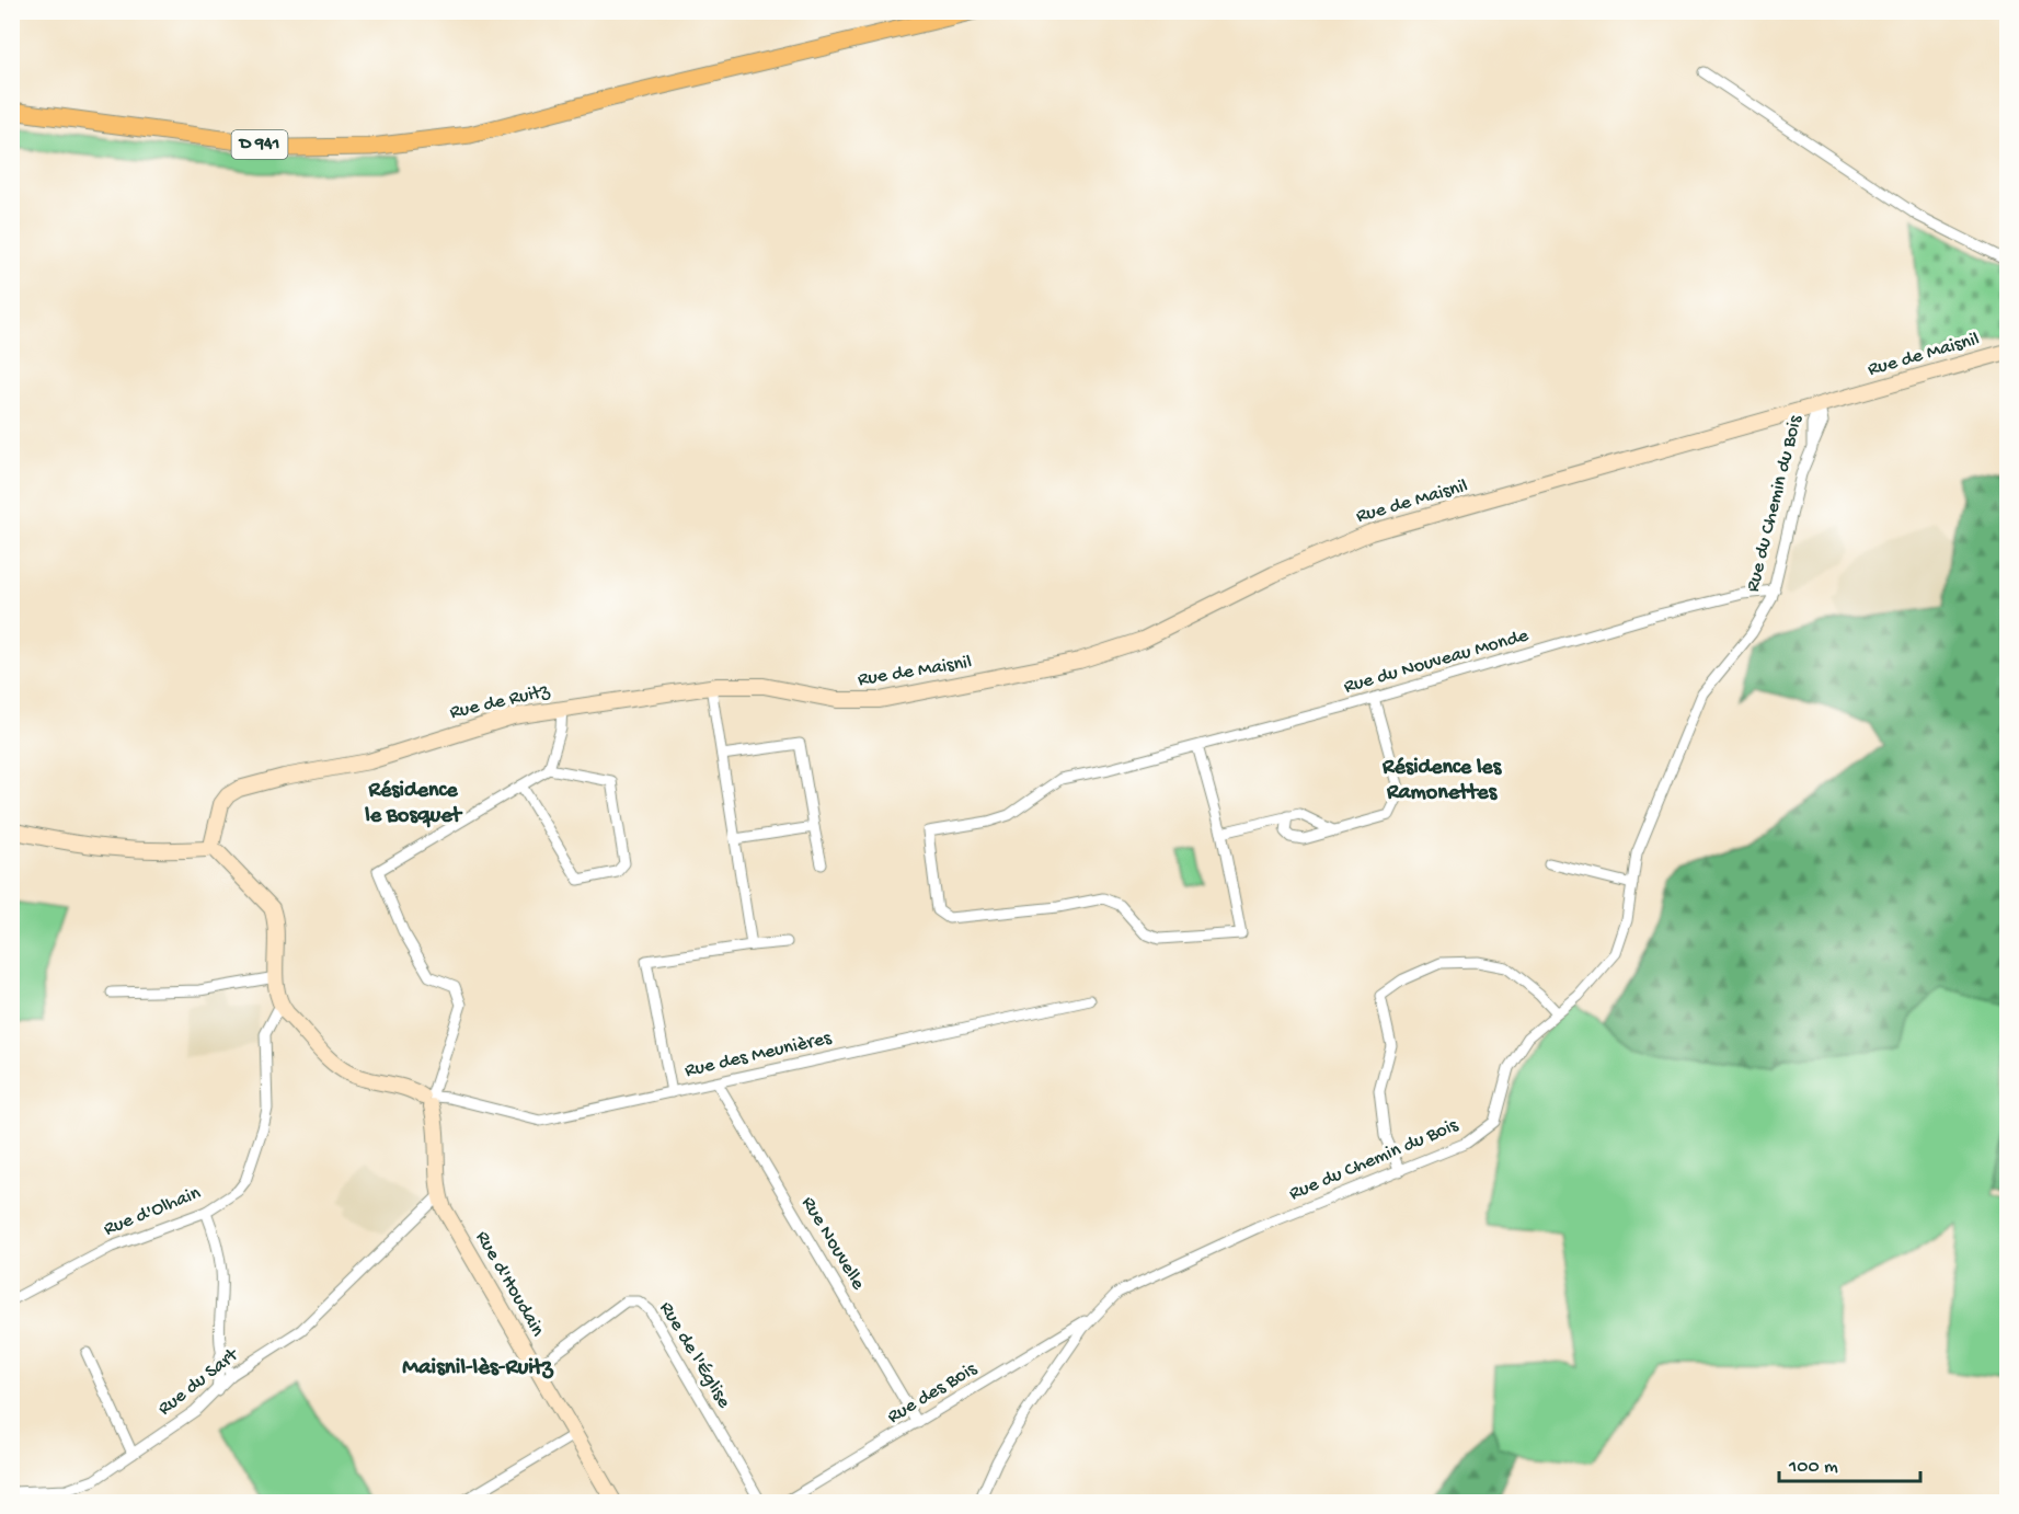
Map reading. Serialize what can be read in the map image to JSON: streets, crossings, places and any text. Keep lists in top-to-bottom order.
{
  "streets": {
    "main road": ["D 941"],
    "street": [
      "Rue de Maisnil",
      "Rue du Chemin du Bois",
      "Rue du Nouveau Monde",
      "Rue de Ruitz",
      "Rue des Meunières",
      "Rue d'Olhain",
      "Rue Nouvelle",
      "Rue d'Houdain",
      "Rue de l'Église",
      "Rue du Sart",
      "Rue des Bois"
    ]
  },
  "crossings": [
    ["Rue de Maisnil", "Rue du Chemin du Bois"],
    ["Rue de Maisnil", "Rue de Ruitz"],
    ["Rue du Chemin du Bois", "Rue du Nouveau Monde"],
    ["Rue du Chemin du Bois", "Rue des Bois"],
    ["Rue des Meunières", "Rue Nouvelle"],
    ["Rue des Meunières", "Rue d'Houdain"],
    ["Rue Nouvelle", "Rue des Bois"],
    ["Rue d'Houdain", "Rue de l'Église"],
    ["Rue d'Houdain", "Rue du Sart"]
  ],
  "districts": ["Résidence les Ramonettes", "Résidence le Bosquet", "Maisnil-lès-Ruitz"],
  "scale_bar": "100 m"
}
